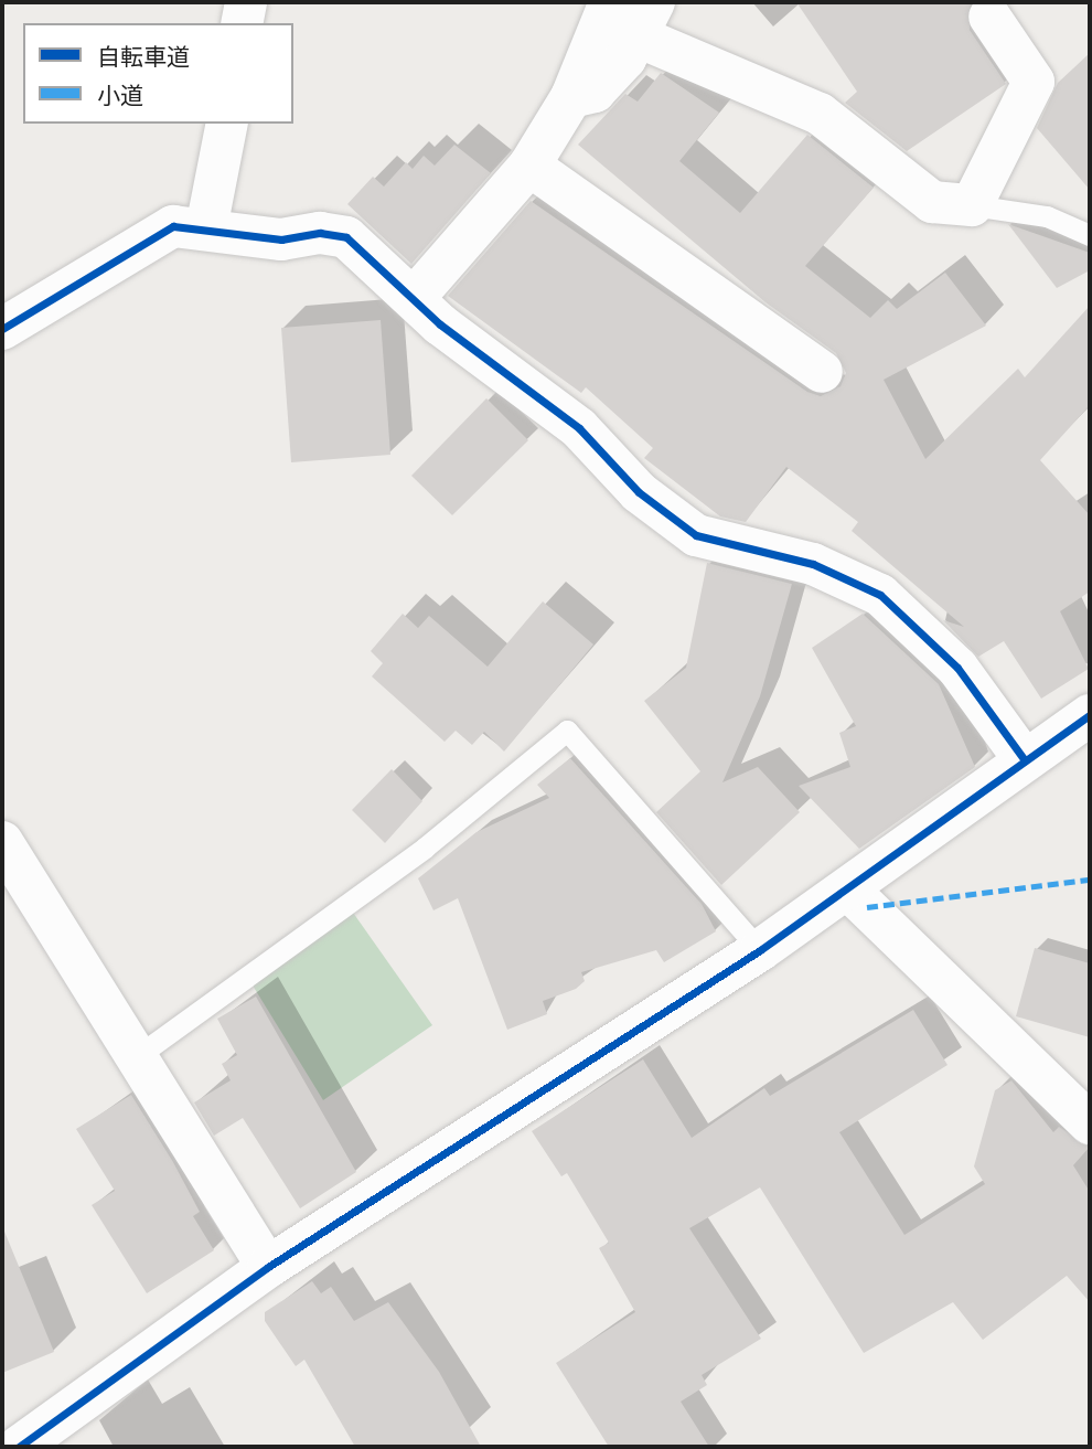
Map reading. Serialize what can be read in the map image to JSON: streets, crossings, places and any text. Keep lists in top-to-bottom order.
{
  "legend": ["自転車道", "小道"]
}
